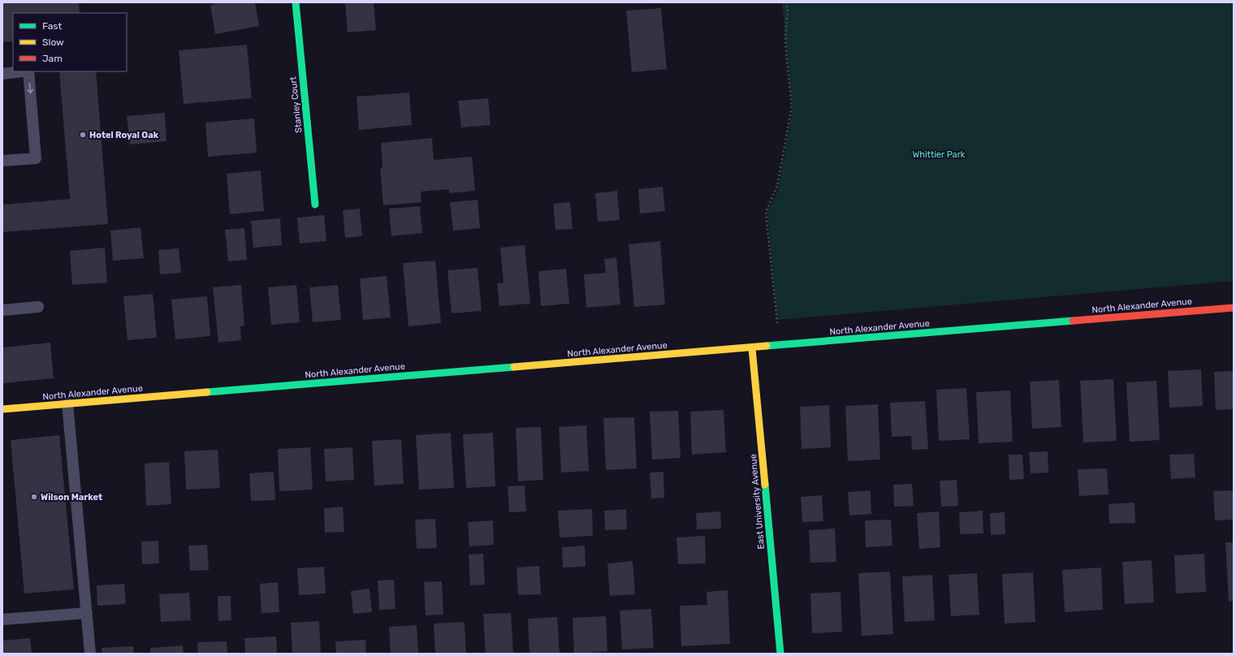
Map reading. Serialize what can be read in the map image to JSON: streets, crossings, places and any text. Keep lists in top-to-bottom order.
{
  "streets": {
    "street": ["Stanley Court", "North Alexander Avenue", "East University Avenue"]
  },
  "crossings": [
    ["North Alexander Avenue", "East University Avenue"]
  ],
  "parks": ["Whittier Park"],
  "places": ["Hotel Royal Oak", "Wilson Market"],
  "legend": ["Fast", "Slow", "Jam"]
}
